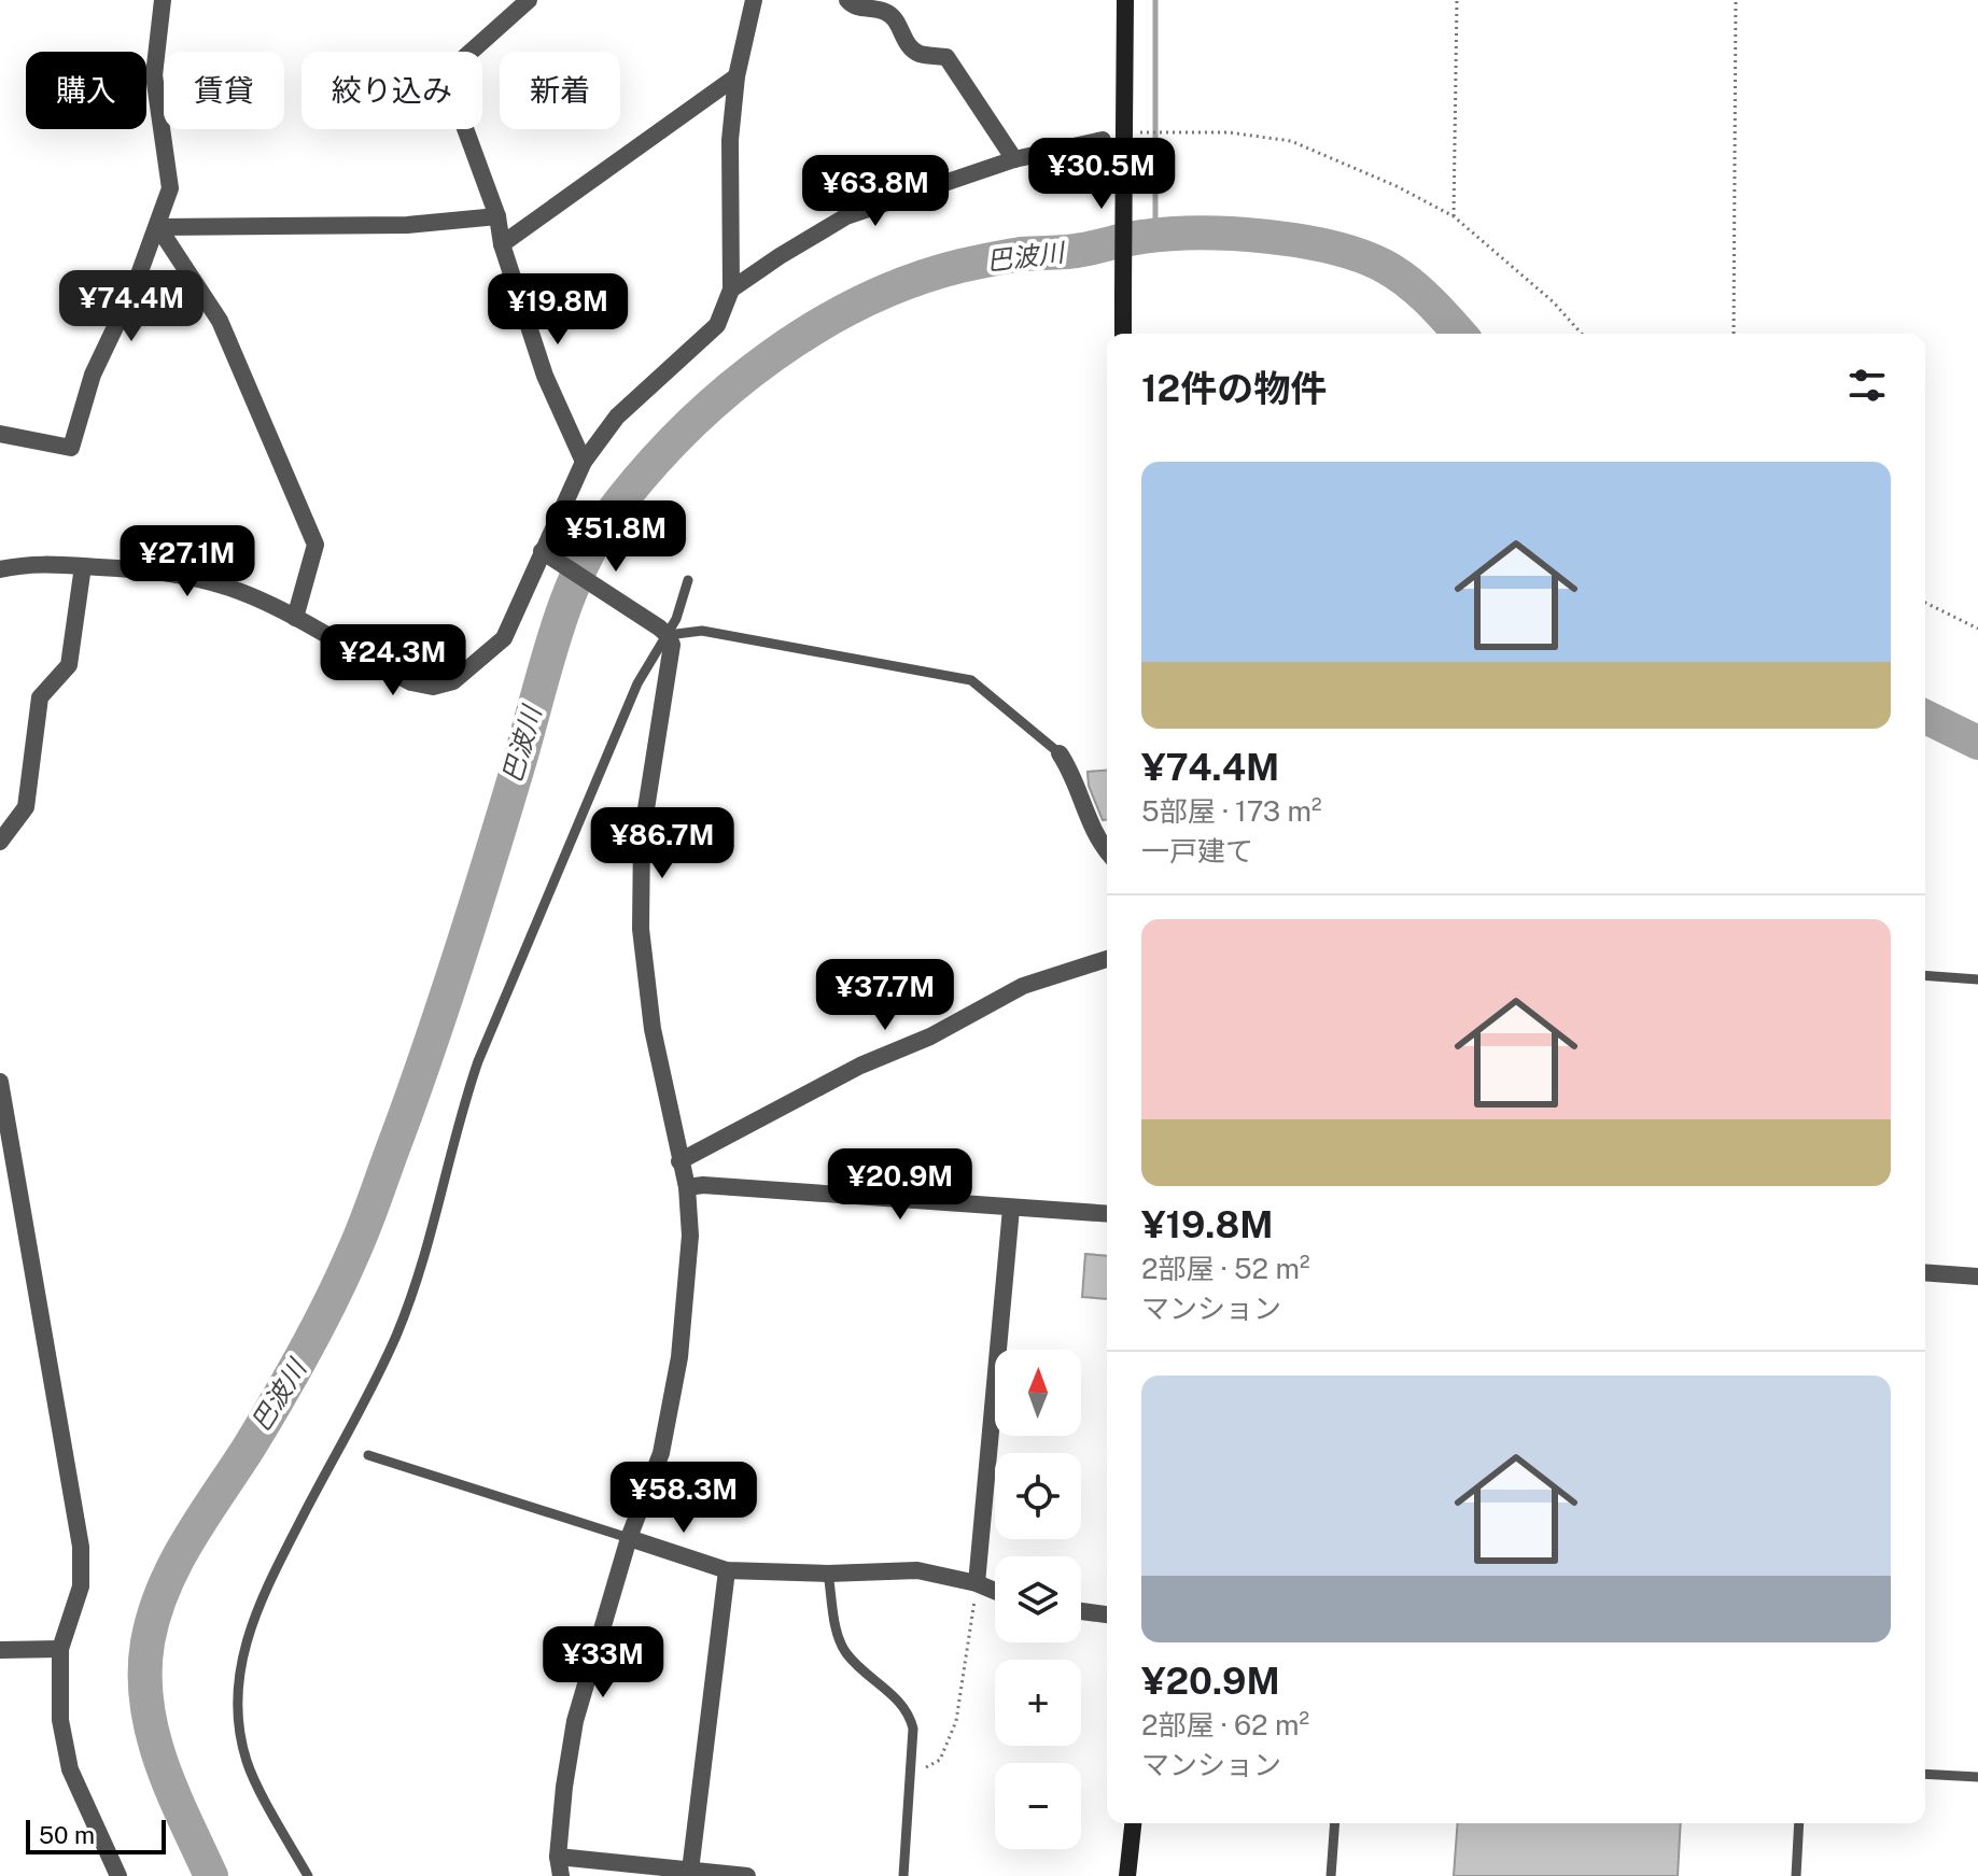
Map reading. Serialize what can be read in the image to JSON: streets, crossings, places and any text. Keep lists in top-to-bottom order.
{
  "water": ["巴波川"],
  "scale_bar": "50 m",
  "north": "top",
  "page": {
    "chip": [
      "購入",
      "賃貸",
      "絞り込み",
      "新着"
    ],
    "price": [
      "¥30.5M",
      "¥63.8M",
      "¥74.4M",
      "¥19.8M",
      "¥51.8M",
      "¥27.1M",
      "¥24.3M",
      "¥86.7M",
      "¥37.7M",
      "¥20.9M",
      "¥58.3M",
      "¥33M"
    ],
    "heading": "12件の物件",
    "list": [
      {
        "name": "¥74.4M",
        "note": "5部屋 · 173 m² · 一戸建て"
      },
      {
        "name": "¥19.8M",
        "note": "2部屋 · 52 m² · マンション"
      },
      {
        "name": "¥20.9M",
        "note": "2部屋 · 62 m² · マンション"
      }
    ],
    "map_buttons": ["+", "−"],
    "scale": "50 m"
  }
}
